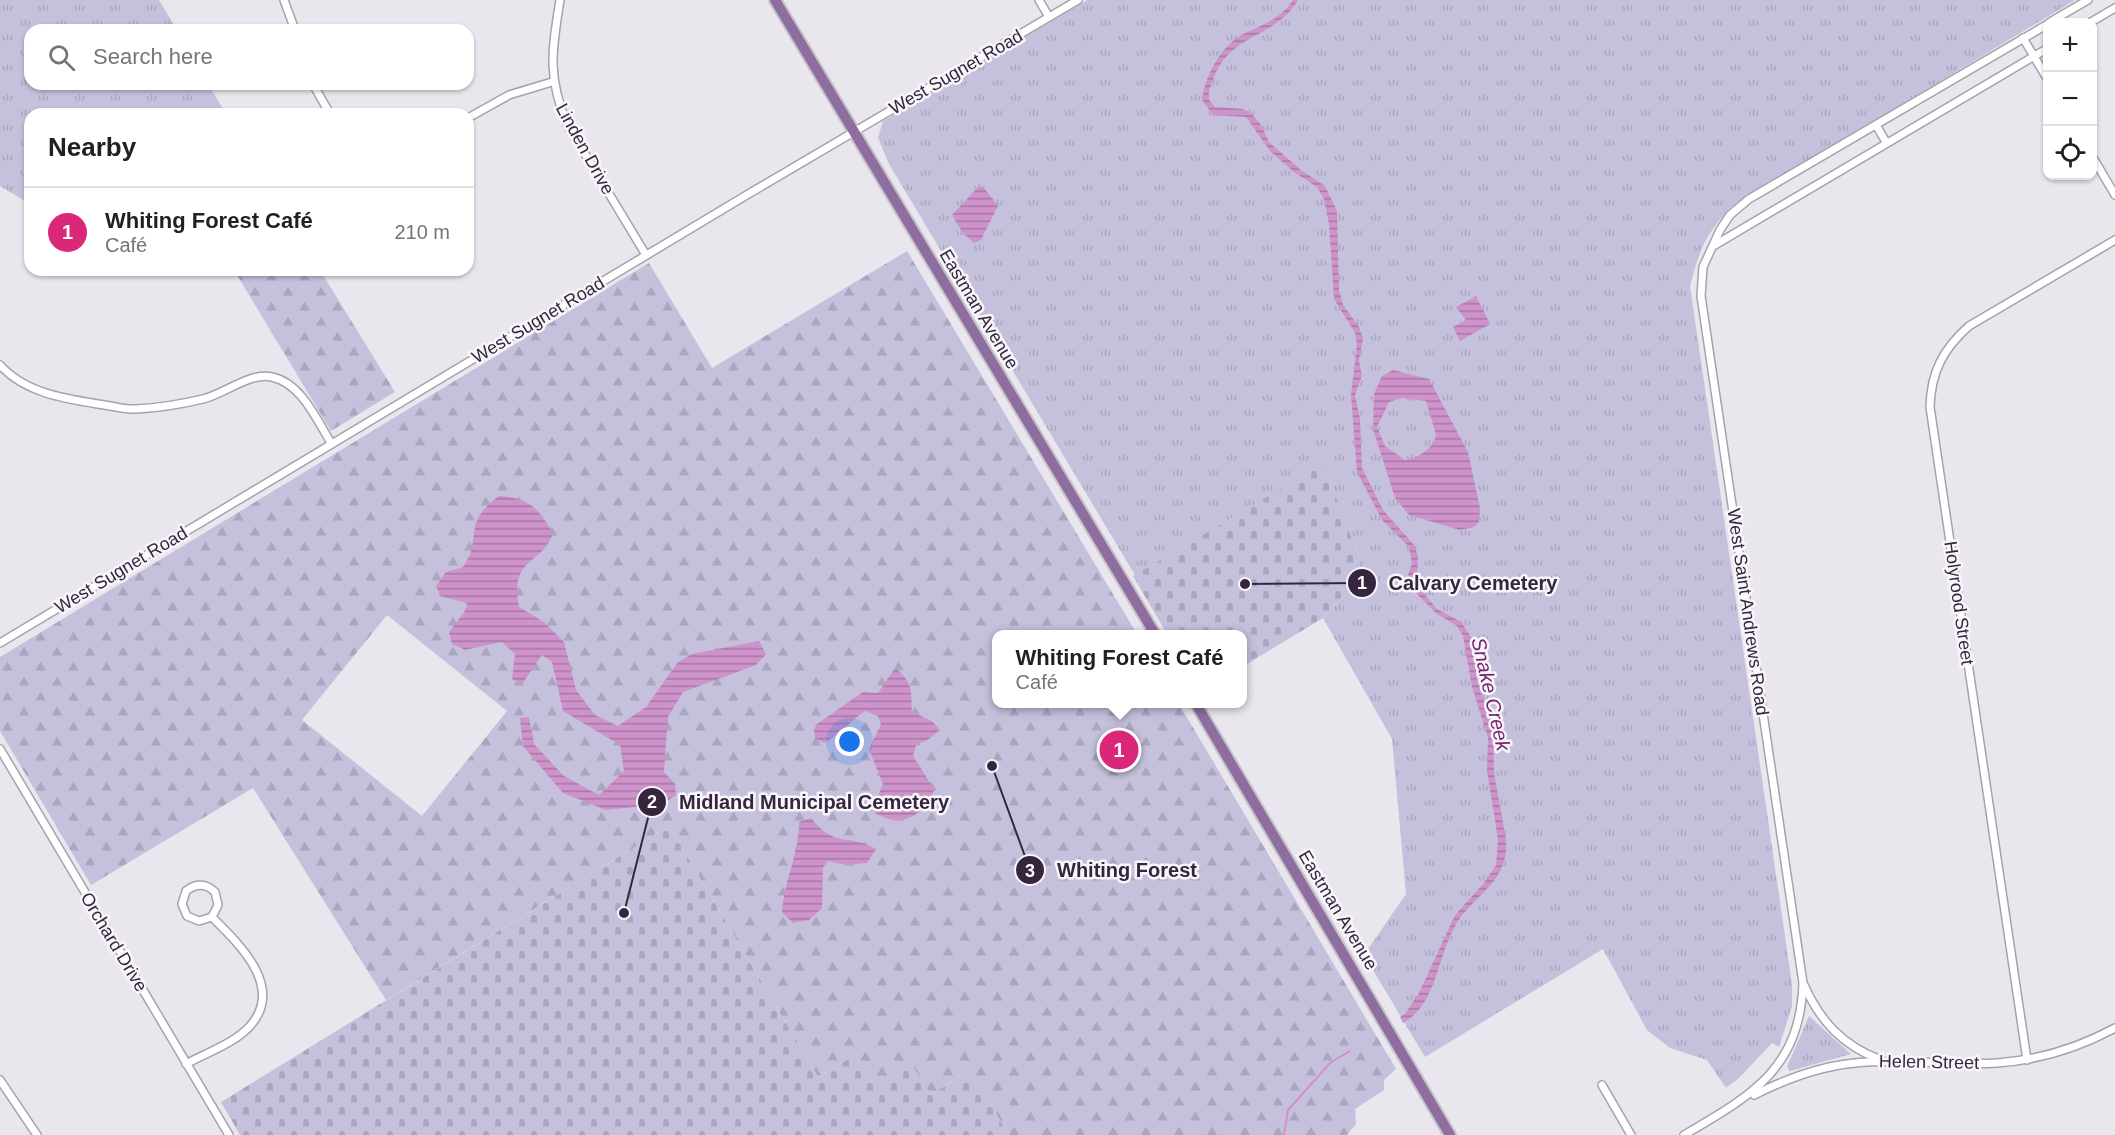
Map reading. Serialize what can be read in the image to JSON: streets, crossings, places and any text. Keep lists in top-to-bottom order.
{
  "streets": {
    "main road": ["Eastman Avenue"],
    "street": [
      "West Sugnet Road",
      "Linden Drive",
      "Holyrood Street",
      "West Saint Andrews Road",
      "Orchard Drive",
      "Helen Street"
    ]
  },
  "crossings": [
    ["West Sugnet Road", "Linden Drive"],
    ["West Sugnet Road", "Eastman Avenue"],
    ["Holyrood Street", "Helen Street"],
    ["West Saint Andrews Road", "Helen Street"]
  ],
  "water": ["Snake Creek"],
  "places": ["Calvary Cemetery", "Whiting Forest", "Midland Municipal Cemetery"],
  "page": {
    "map_buttons": ["+", "−"],
    "search": "Search here",
    "heading": "Nearby",
    "list": [
      {
        "mark": "1",
        "name": "Whiting Forest Café",
        "note": "Café",
        "value": "210 m"
      }
    ],
    "popup": ["Whiting Forest Café", "Café"],
    "pins": "1"
  }
}
